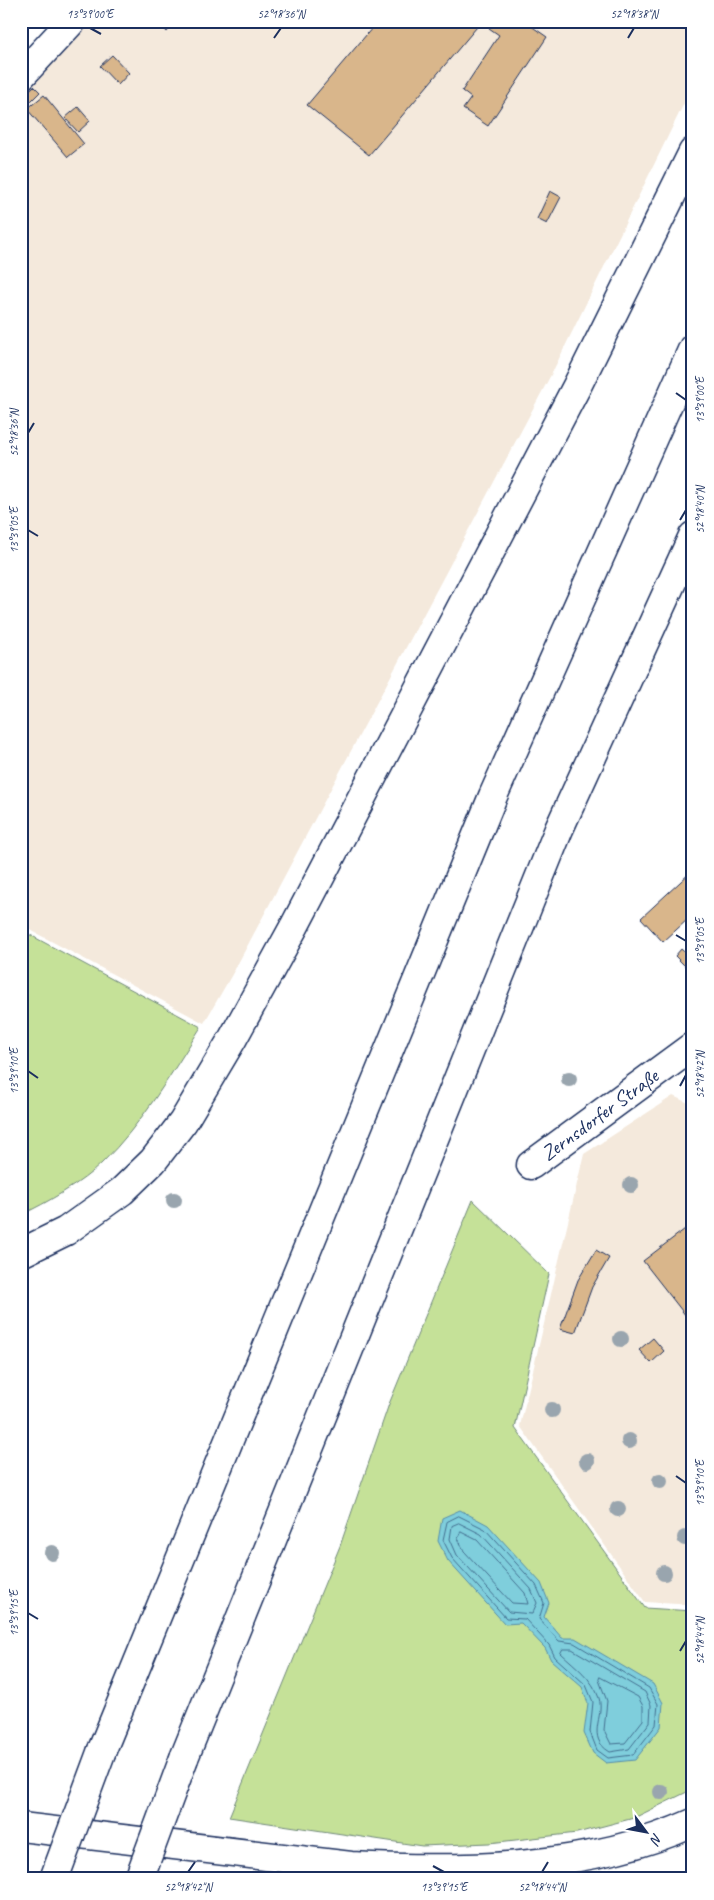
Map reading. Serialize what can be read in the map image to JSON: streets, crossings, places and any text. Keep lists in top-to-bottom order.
{
  "streets": {
    "main road": ["Zernsdorfer Straße"]
  },
  "north": "bottom right",
  "coordinates": [
    "13°39'00\"E",
    "52°18'36\"N",
    "52°18'38\"N",
    "52°18'40\"N",
    "13°39'05\"E",
    "13°39'10\"E",
    "52°18'42\"N",
    "13°39'15\"E",
    "52°18'44\"N"
  ]
}
